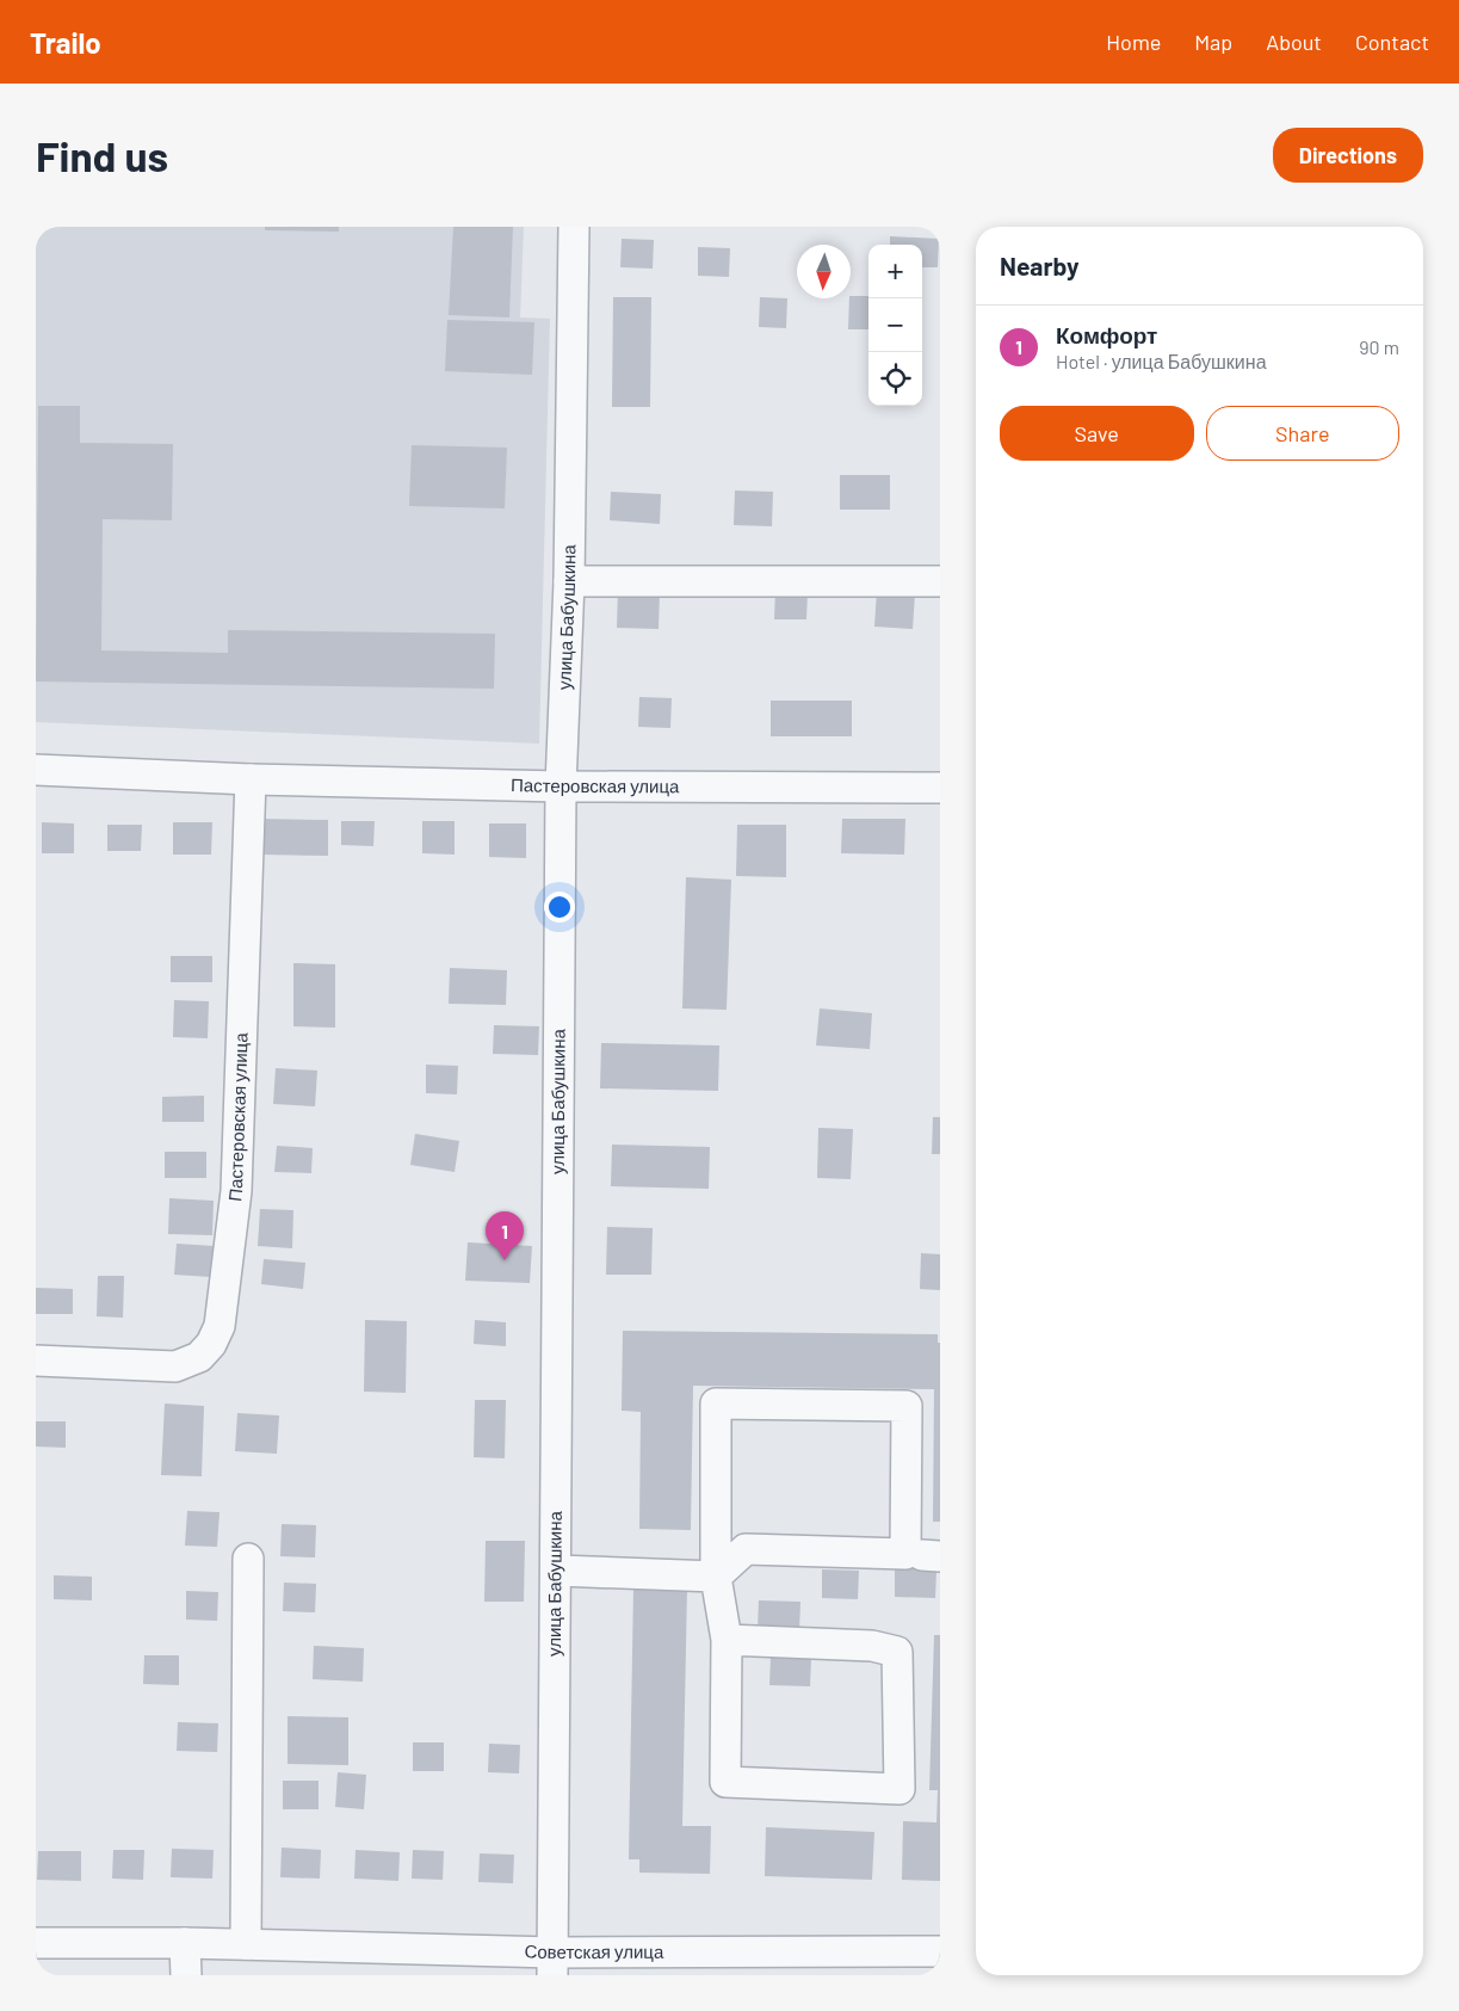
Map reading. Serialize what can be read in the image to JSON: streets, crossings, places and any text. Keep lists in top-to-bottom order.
{
  "streets": {
    "street": ["улица Бабушкина", "Пастеровская улица", "Советская улица"]
  },
  "crossings": [
    ["улица Бабушкина", "Пастеровская улица"],
    ["улица Бабушкина", "Советская улица"]
  ],
  "north": "bottom",
  "page": {
    "header": "Trailo",
    "nav": [
      "Home",
      "Map",
      "About",
      "Contact"
    ],
    "buttons": [
      "Directions",
      ["Save", "Share"]
    ],
    "title": "Find us",
    "heading": "Nearby",
    "map_buttons": ["+", "−"],
    "list": [
      {
        "mark": "1",
        "name": "Комфорт",
        "note": "Hotel · улица Бабушкина",
        "value": "90 m"
      }
    ],
    "pins": "1"
  }
}
